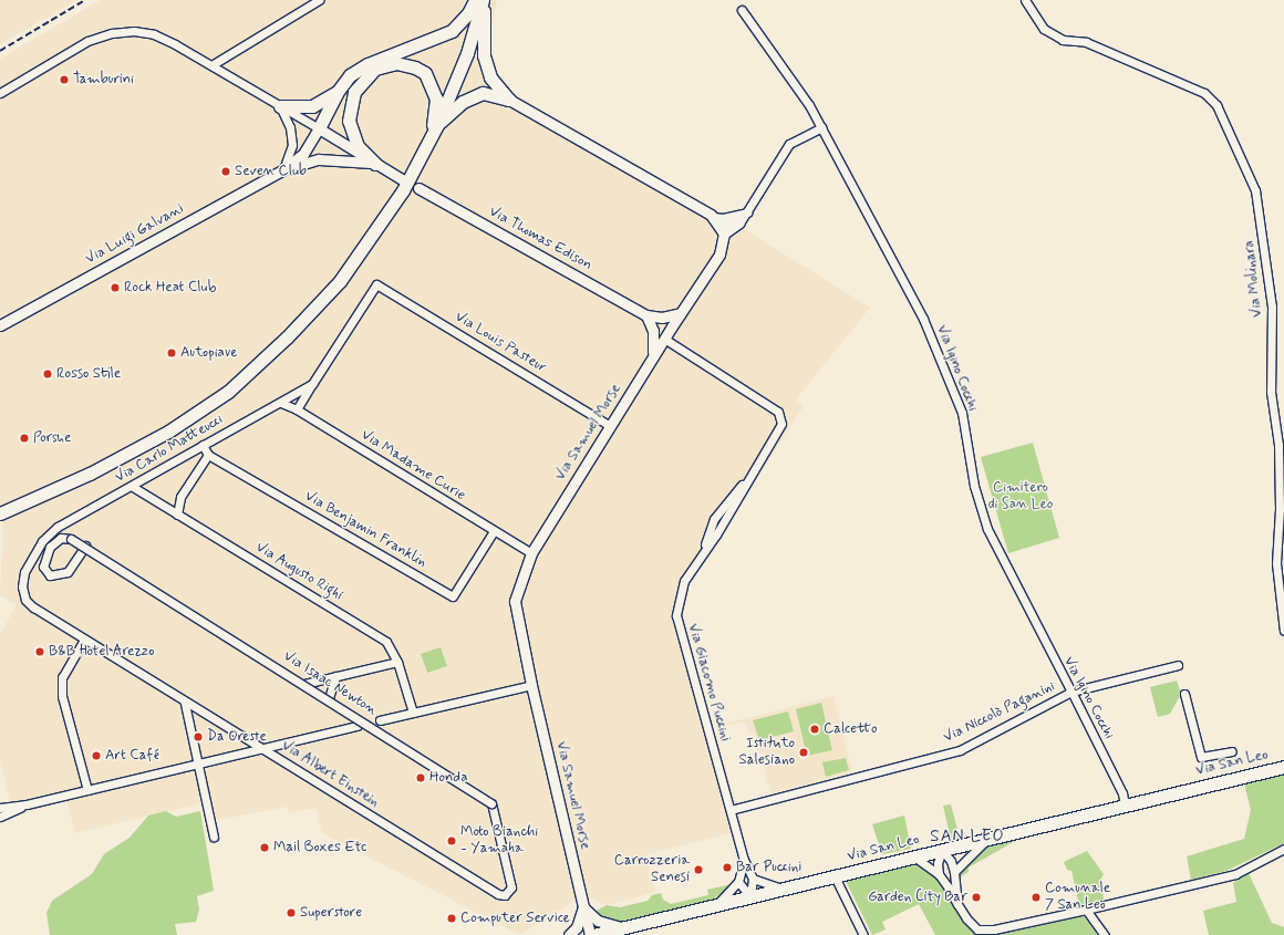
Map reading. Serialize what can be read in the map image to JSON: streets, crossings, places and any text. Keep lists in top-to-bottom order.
{
  "streets": {
    "main road": ["Via San Leo"],
    "street": [
      "Via Luigi Galvani",
      "Via Thomas Edison",
      "Via Molinara",
      "Via Louis Pasteur",
      "Via Igino Cocchi",
      "Via Samuel Morse",
      "Via Carlo Matteucci",
      "Via Madame Curie",
      "Via Benjamin Franklin",
      "Via Augusto Righi",
      "Via Giacomo Puccini",
      "Via Isaac Newton",
      "Via Niccolò Paganini",
      "Via Albert Einstein"
    ]
  },
  "crossings": [
    ["Via Louis Pasteur", "Via Samuel Morse"],
    ["Via Louis Pasteur", "Via Carlo Matteucci"],
    ["Via Igino Cocchi", "Via Niccolò Paganini"],
    ["Via Igino Cocchi", "Via San Leo"],
    ["Via Samuel Morse", "Via Madame Curie"],
    ["Via Samuel Morse", "Via Giacomo Puccini"],
    ["Via Samuel Morse", "Via San Leo"],
    ["Via Carlo Matteucci", "Via Madame Curie"],
    ["Via Carlo Matteucci", "Via Augusto Righi"],
    ["Via Carlo Matteucci", "Via Albert Einstein"],
    ["Via Madame Curie", "Via Benjamin Franklin"],
    ["Via Giacomo Puccini", "Via Niccolò Paganini"],
    ["Via Isaac Newton", "Via Albert Einstein"]
  ],
  "districts": ["SAN LEO"],
  "parks": ["Cimitero di San Leo"],
  "places": [
    "Tamburini",
    "Seven Club",
    "Rock Heat Club",
    "Autopiave",
    "Rosso Stile",
    "Porshe",
    "B&B Hotel Arezzo",
    "Calcetto",
    "Da Oreste",
    "Istituto Salesiano",
    "Art Café",
    "Honda",
    "Moto Bianchi - Yamaha",
    "Mail Boxes Etc",
    "Bar Puccini",
    "Carrozzeria Senesi",
    "Garden City Bar",
    "Comunale 7 San Leo",
    "Superstore",
    "Computer Service"
  ]
}
